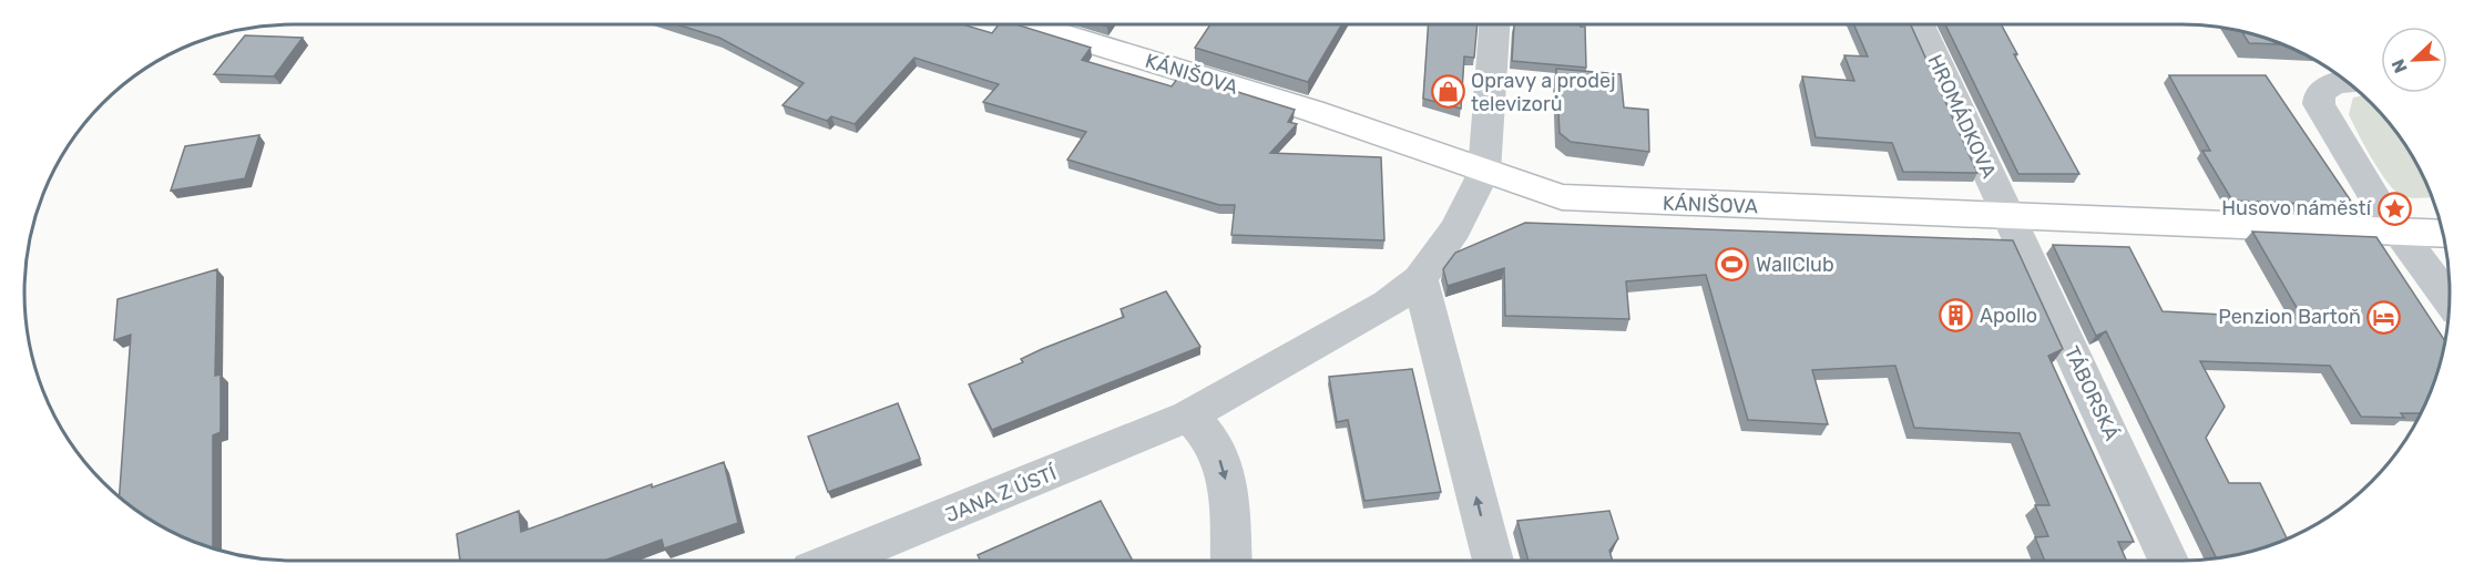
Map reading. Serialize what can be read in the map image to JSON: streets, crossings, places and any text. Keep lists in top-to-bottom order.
{
  "streets": {
    "street": [
      "KÁNIŠOVA",
      "HROMÁDKOVA",
      "TÁBORSKÁ",
      "JANA Z ÚSTÍ"
    ]
  },
  "crossings": [
    ["KÁNIŠOVA", "HROMÁDKOVA"],
    ["KÁNIŠOVA", "TÁBORSKÁ"],
    ["KÁNIŠOVA", "JANA Z ÚSTÍ"],
    ["HROMÁDKOVA", "TÁBORSKÁ"]
  ],
  "places": {
    "shop": ["Opravy a prodej televizorů"],
    "place": ["Husovo náměstí"],
    "sports": ["WallClub"],
    "building": ["Apollo"],
    "hotel": ["Penzion Bartoň"]
  },
  "north": "bottom left"
}
